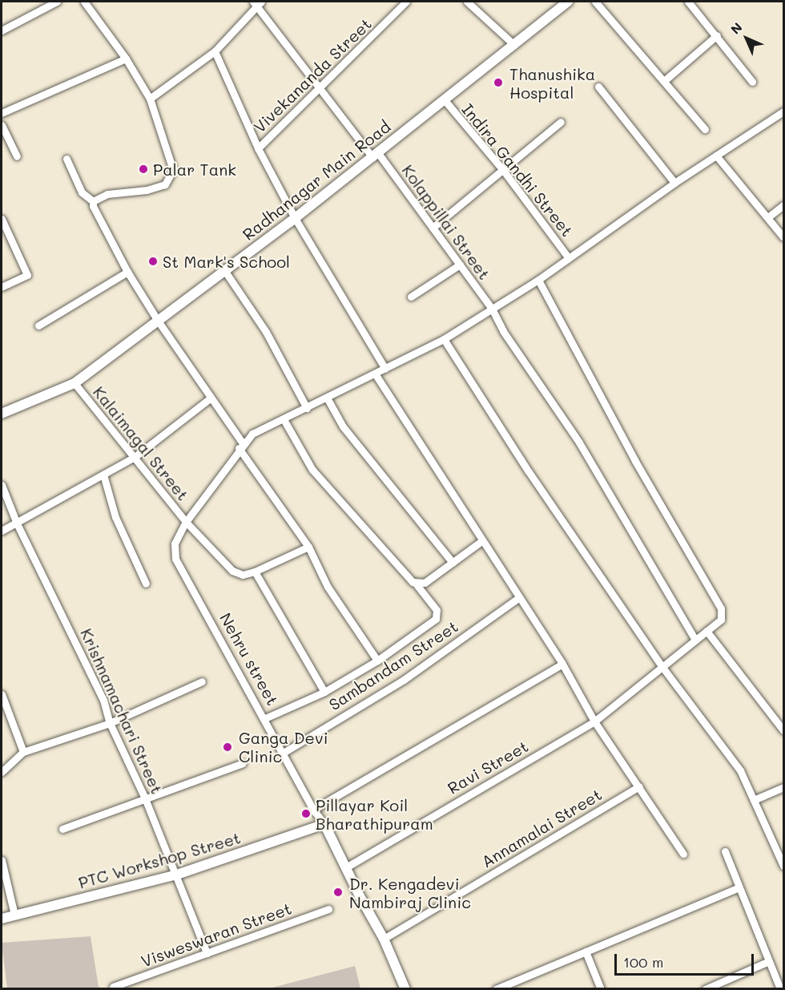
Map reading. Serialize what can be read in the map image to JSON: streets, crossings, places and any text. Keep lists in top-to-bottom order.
{
  "streets": {
    "street": [
      "Vivekananda Street",
      "Indira Gandhi Street",
      "Radhanagar Main Road",
      "Kolappillai Street",
      "Kalaimagal Street",
      "Nehru street",
      "Sambandam Street",
      "Krishnamachari Street",
      "Ravi Street",
      "Annamalai Street",
      "PTC Workshop Street",
      "Visweswaran Street"
    ]
  },
  "crossings": [
    ["Vivekananda Street", "Kolappillai Street"],
    ["Indira Gandhi Street", "Radhanagar Main Road"],
    ["Indira Gandhi Street", "Nehru street"],
    ["Radhanagar Main Road", "Kolappillai Street"],
    ["Radhanagar Main Road", "Kalaimagal Street"],
    ["Kolappillai Street", "Nehru street"],
    ["Kolappillai Street", "Ravi Street"],
    ["Kalaimagal Street", "Nehru street"],
    ["Nehru street", "Sambandam Street"],
    ["Nehru street", "Ravi Street"],
    ["Nehru street", "Annamalai Street"],
    ["Nehru street", "PTC Workshop Street"],
    ["Krishnamachari Street", "PTC Workshop Street"],
    ["Krishnamachari Street", "Visweswaran Street"]
  ],
  "places": [
    "Thanushika Hospital",
    "Palar Tank",
    "St Mark's School",
    "Ganga Devi Clinic",
    "Pillayar Koil Bharathipuram",
    "Dr. Kengadevi Nambiraj Clinic"
  ],
  "scale_bar": "100 m",
  "north": "top left"
}
